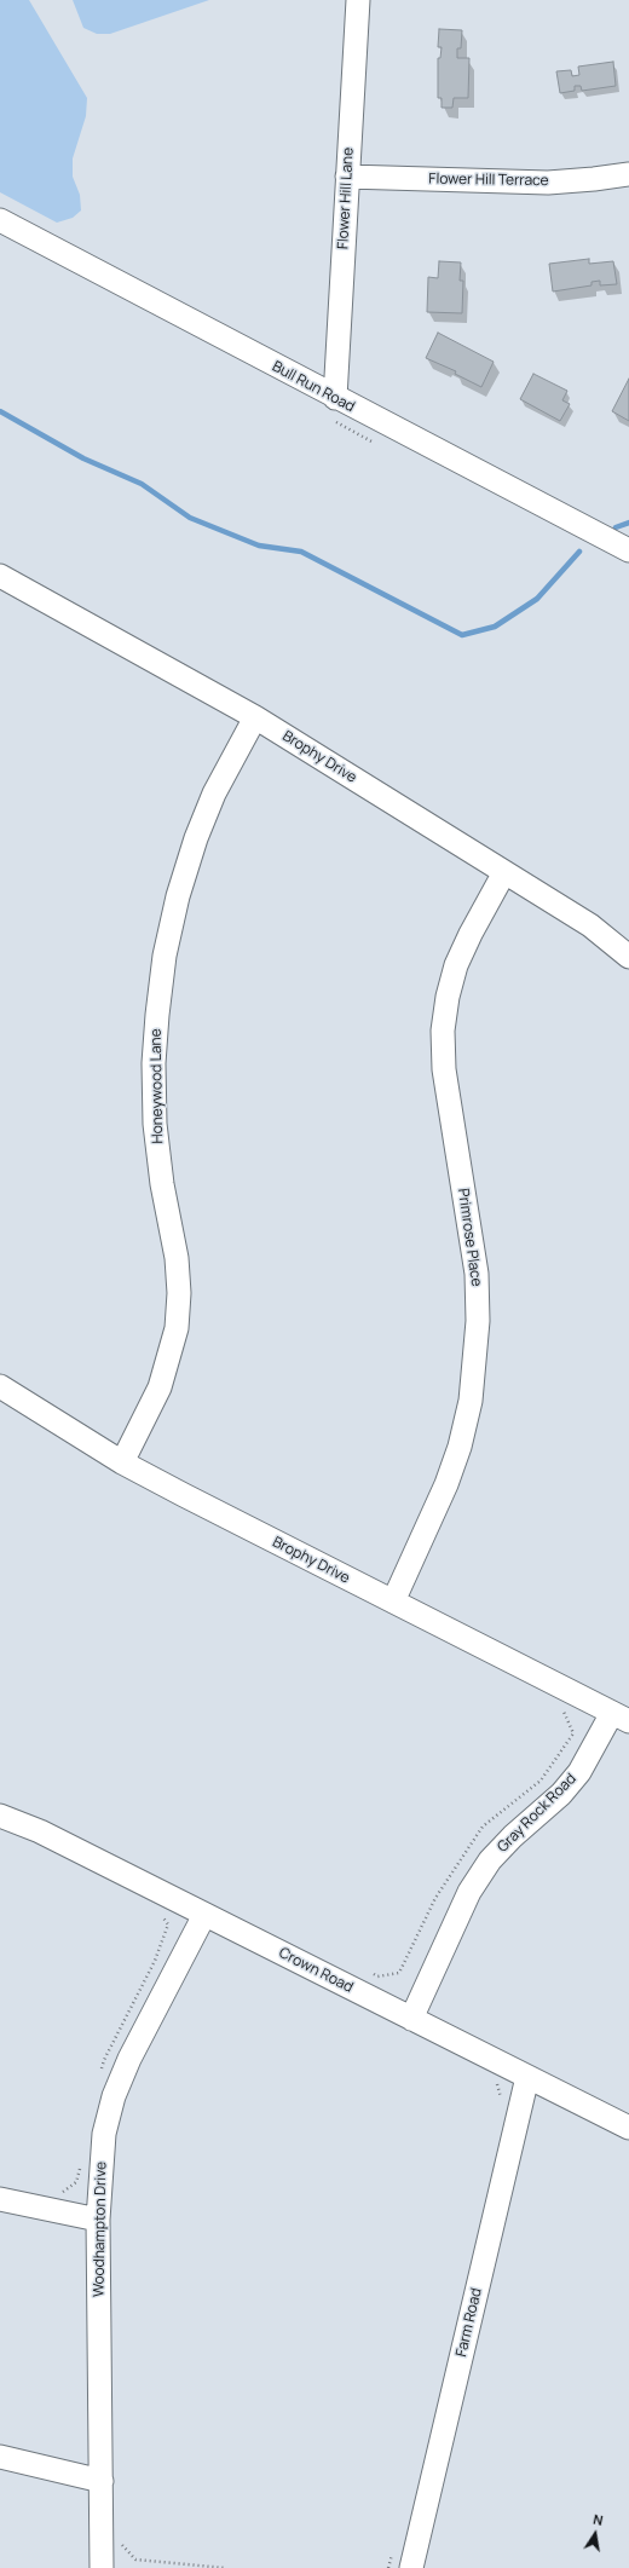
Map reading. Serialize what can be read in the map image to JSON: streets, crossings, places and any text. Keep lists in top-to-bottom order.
{
  "streets": {
    "street": [
      "Flower Hill Terrace",
      "Flower Hill Lane",
      "Bull Run Road",
      "Brophy Drive",
      "Honeywood Lane",
      "Primrose Place",
      "Gray Rock Road",
      "Crown Road",
      "Woodhampton Drive",
      "Farm Road"
    ]
  },
  "crossings": [
    ["Flower Hill Terrace", "Flower Hill Lane"],
    ["Flower Hill Lane", "Bull Run Road"],
    ["Brophy Drive", "Honeywood Lane"],
    ["Brophy Drive", "Primrose Place"],
    ["Brophy Drive", "Gray Rock Road"],
    ["Gray Rock Road", "Crown Road"],
    ["Crown Road", "Woodhampton Drive"],
    ["Crown Road", "Farm Road"]
  ],
  "north": "top"
}
